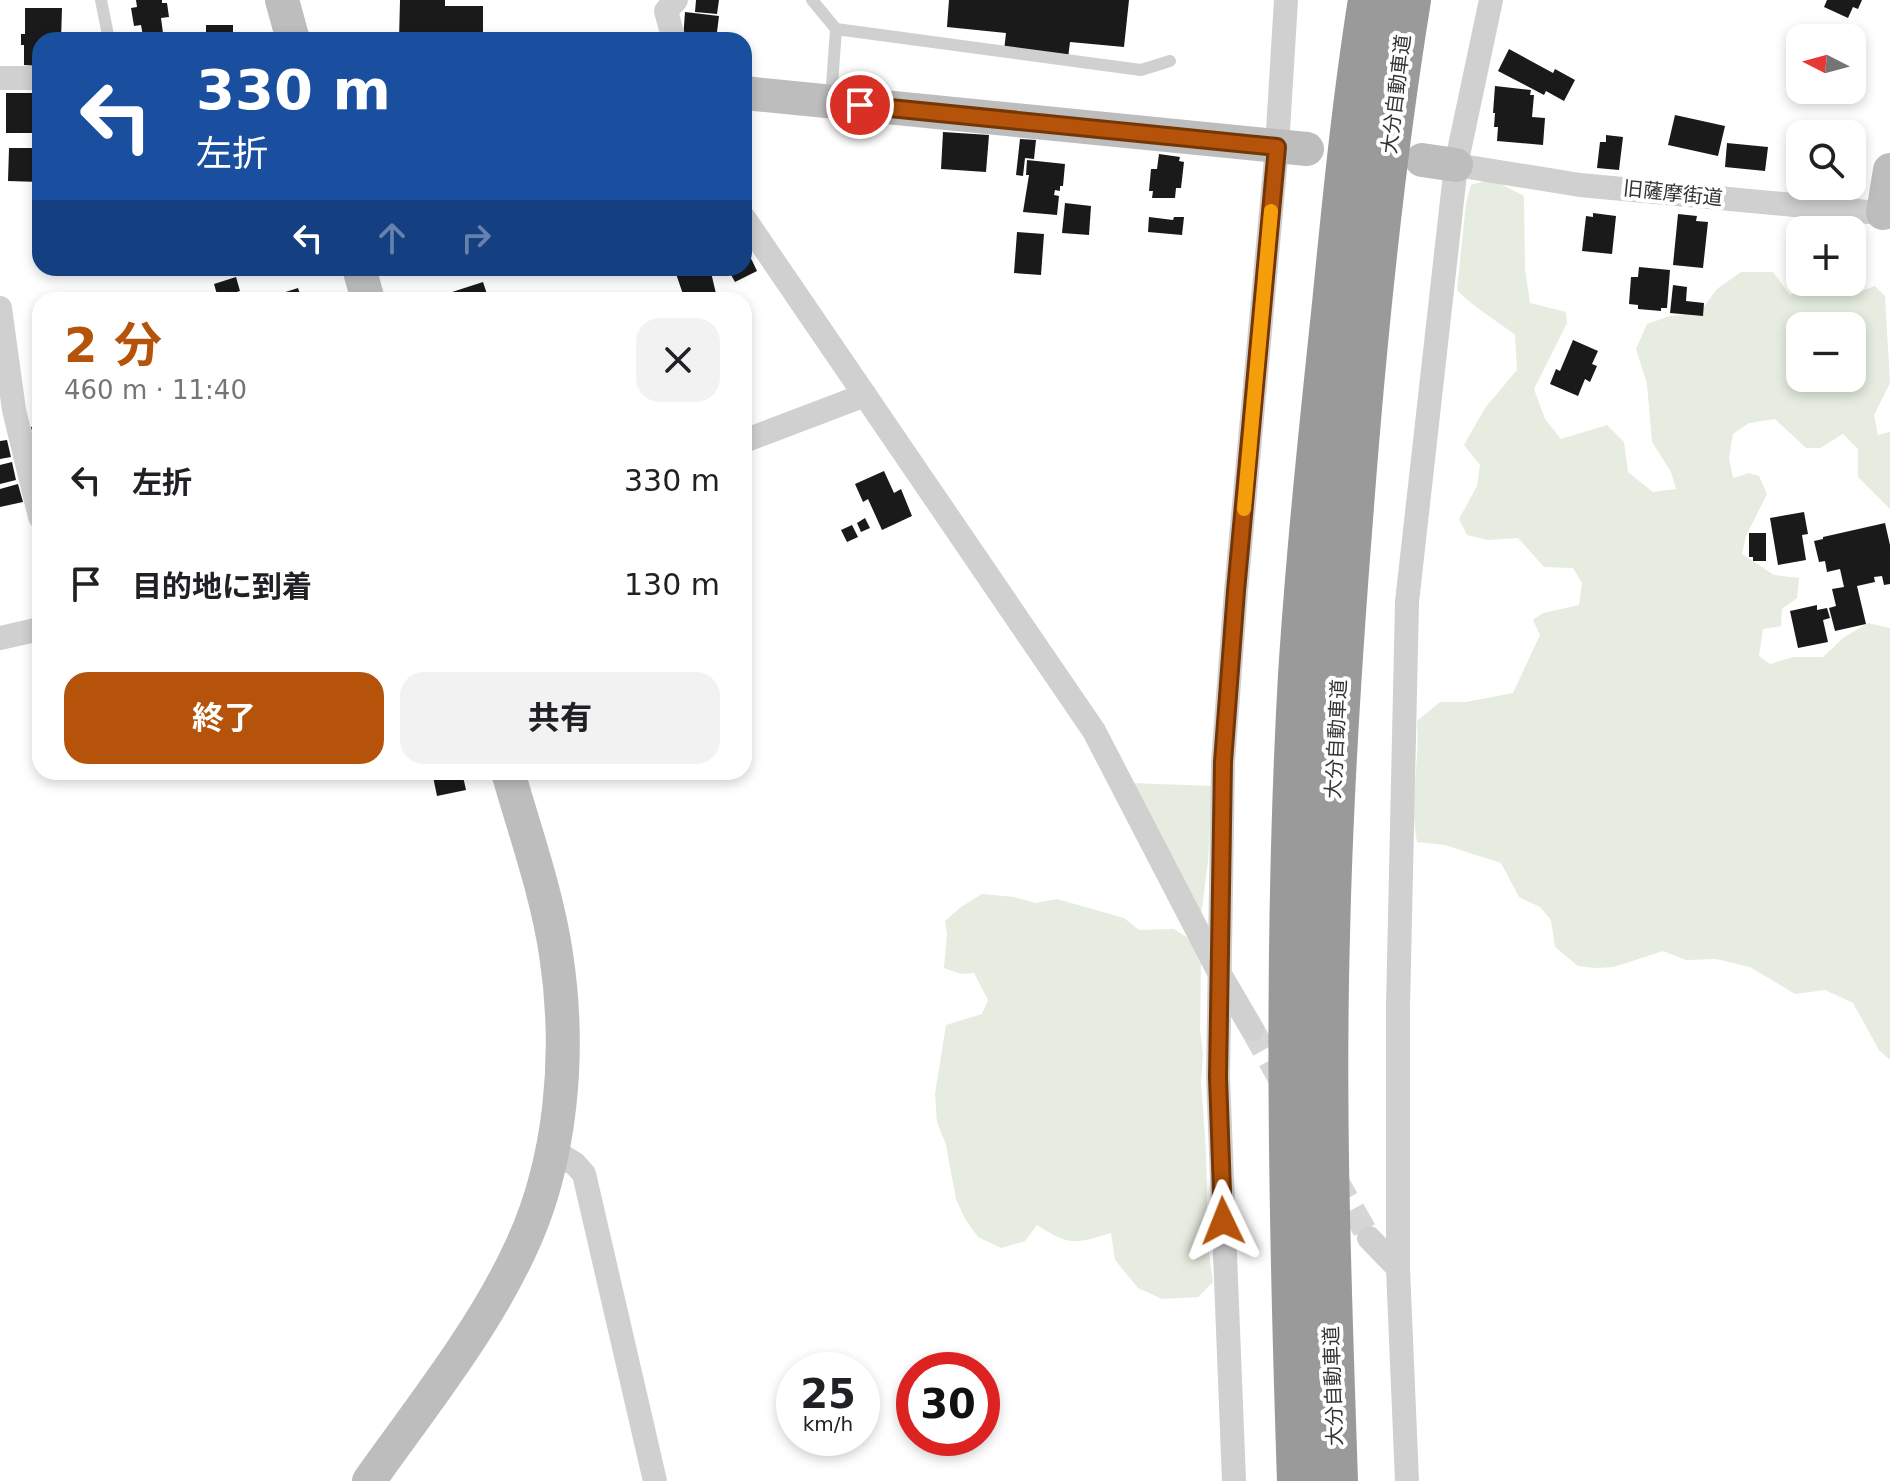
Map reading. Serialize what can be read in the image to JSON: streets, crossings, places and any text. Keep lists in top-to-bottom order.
{
  "streets": {
    "highway": ["大分自動車道"],
    "street": ["旧薩摩街道"]
  },
  "north": "left",
  "page": {
    "map_buttons": ["+", "−"],
    "turn": ["330 m", "左折"],
    "heading": ["2 分", "460 m · 11:40"],
    "list": [
      {
        "name": "左折",
        "value": "330 m"
      },
      {
        "name": "目的地に到着",
        "value": "130 m"
      }
    ],
    "buttons": ["終了", "共有"],
    "speed": "25 km/h",
    "limit": "30"
  }
}
